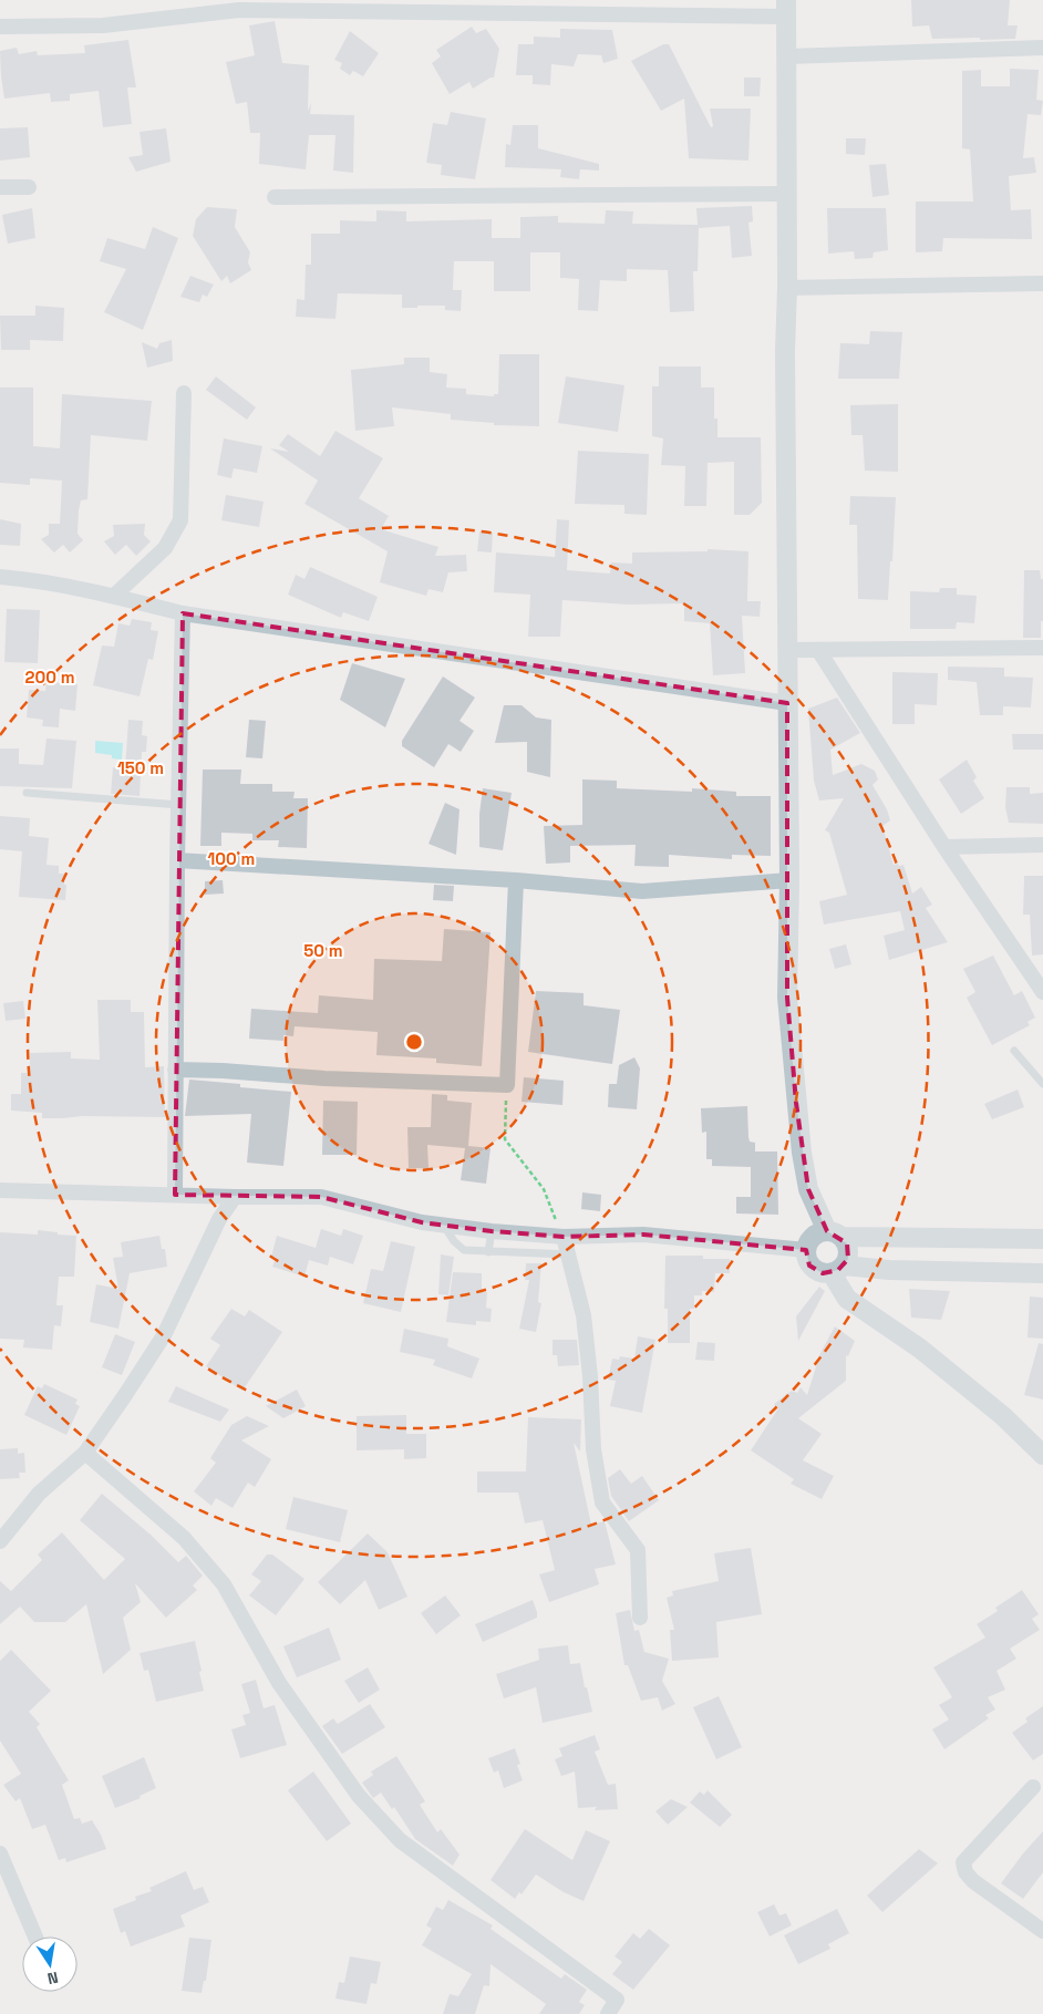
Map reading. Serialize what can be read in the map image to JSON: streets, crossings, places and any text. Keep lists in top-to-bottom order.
{
  "north": "bottom",
  "rings": [
    "200 m",
    "150 m",
    "100 m",
    "50 m"
  ]
}
